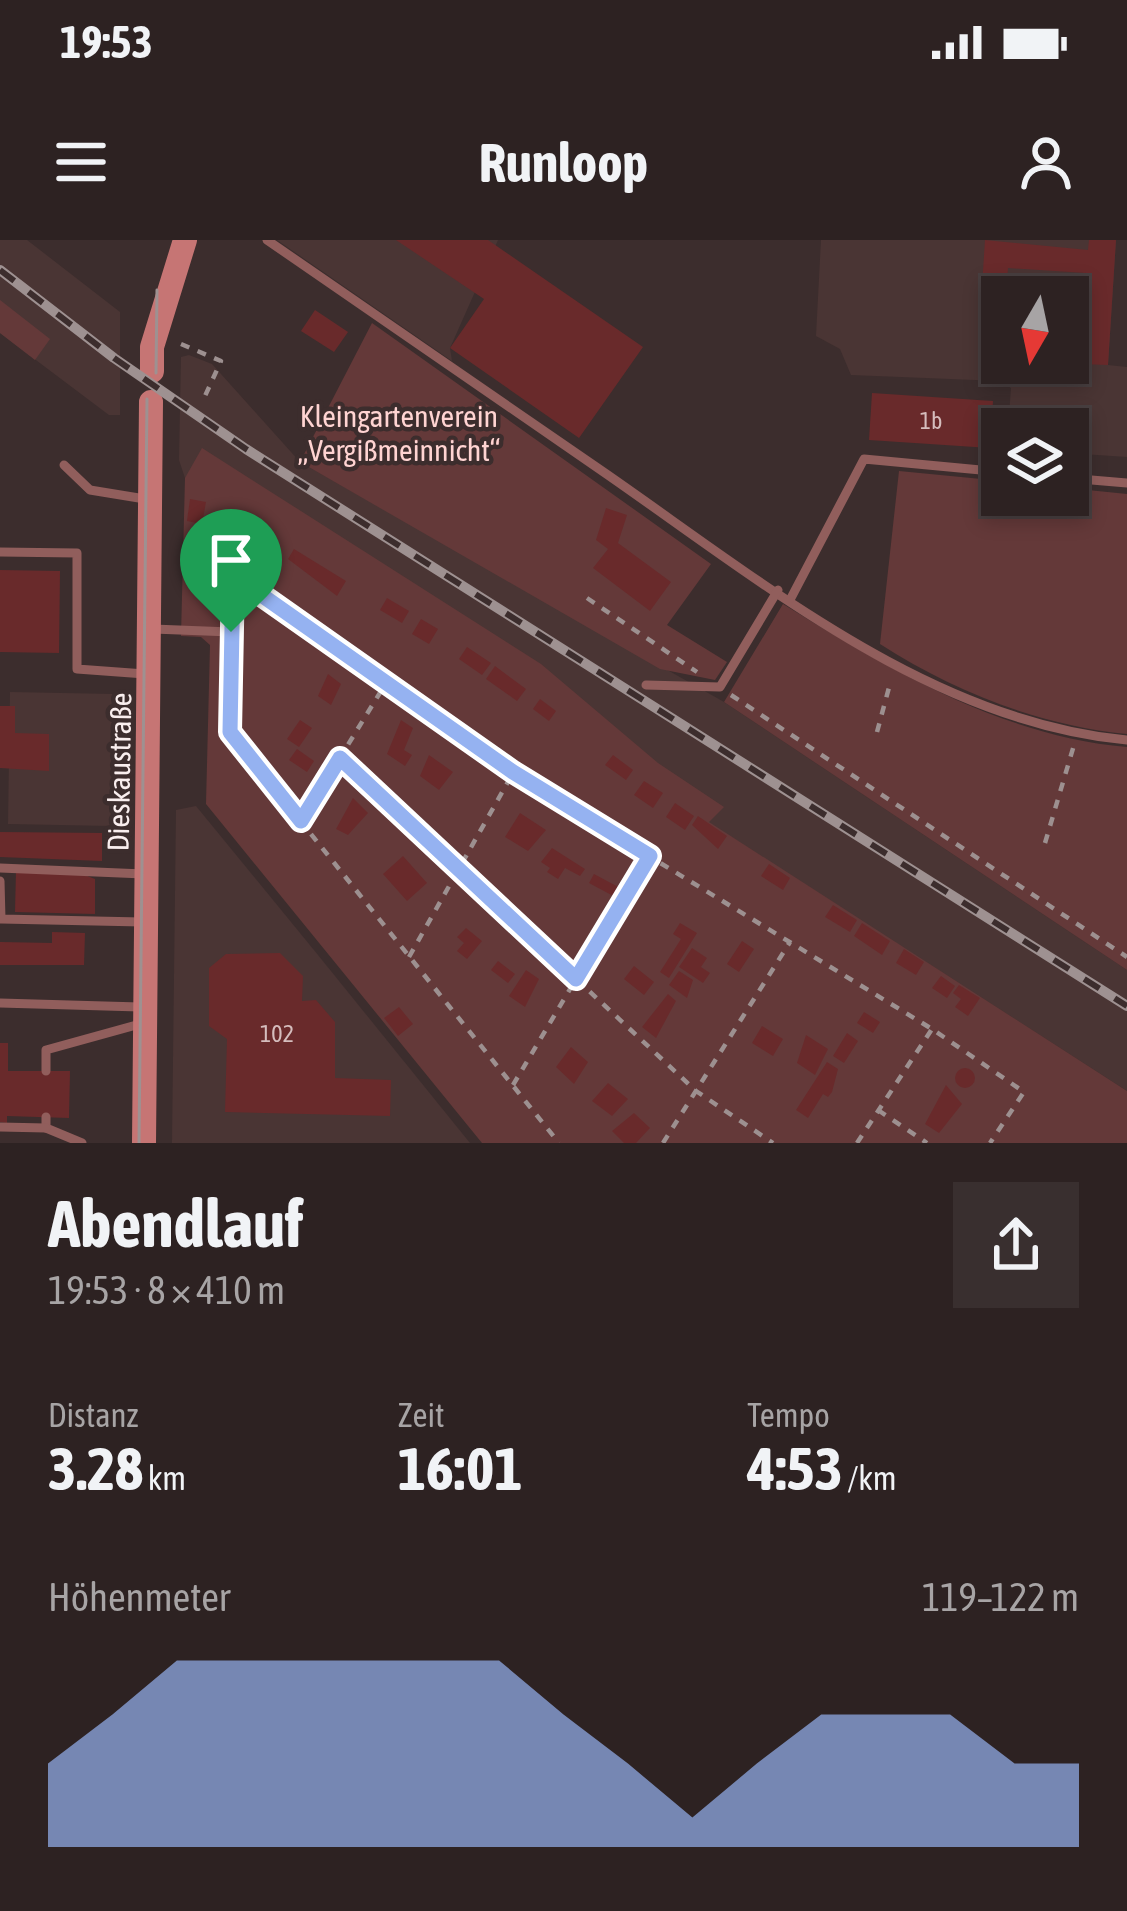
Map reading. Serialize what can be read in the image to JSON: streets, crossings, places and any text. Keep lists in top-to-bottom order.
{
  "streets": {
    "main road": ["Dieskaustraße"]
  },
  "parks": ["Kleingartenverein „Vergißmeinnicht“"],
  "house_numbers": ["1b", "102"],
  "north": "bottom",
  "page": {
    "status": "19:53",
    "header": "Runloop",
    "heading": ["Abendlauf", "19:53 · 8 × 410 m"],
    "stats": [
      ["Distanz", "3.28 km"],
      ["Zeit", "16:01"],
      ["Tempo", "4:53 /km"]
    ],
    "chart": ["Höhenmeter", "119–122 m"]
  }
}
